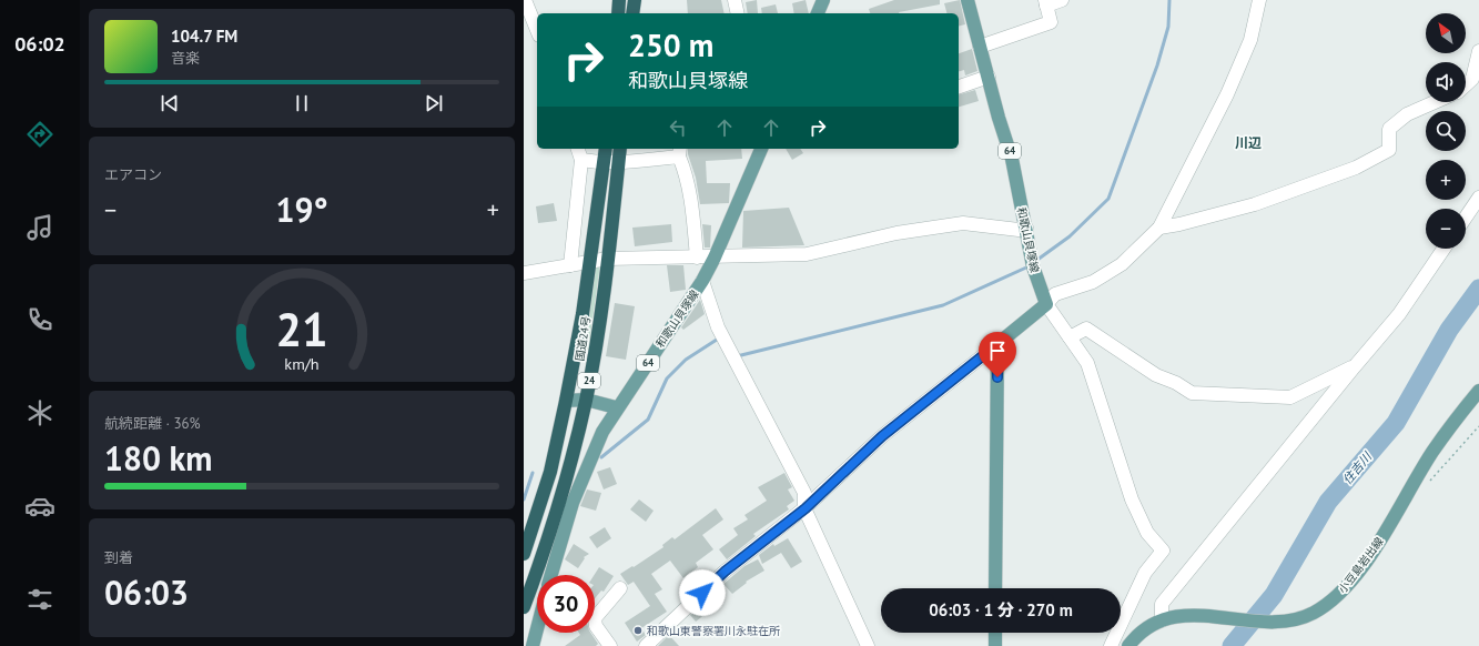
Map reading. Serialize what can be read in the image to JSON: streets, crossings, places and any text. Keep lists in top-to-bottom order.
{
  "streets": {
    "highway": ["国道24号", "24"],
    "main road": ["64", "和歌山貝塚線", "小豆島岩出線"]
  },
  "districts": ["川辺"],
  "water": ["住吉川"],
  "places": ["和歌山東警察署川永駐在所"],
  "north": "top left",
  "page": {
    "tabs": "06:02",
    "map_buttons": ["+", "−"],
    "turn": ["250 m", "和歌山貝塚線"],
    "song": ["104.7 FM", "音楽"],
    "tile": [
      "エアコン",
      ["航続距離 · 36%", "180 km"],
      ["到着", "06:03"]
    ],
    "heat": ["−", "19°", "+"],
    "limit": "30",
    "trip": "06:03 · 1 分 · 270 m",
    "gauge": ["21", "km/h"]
  }
}
